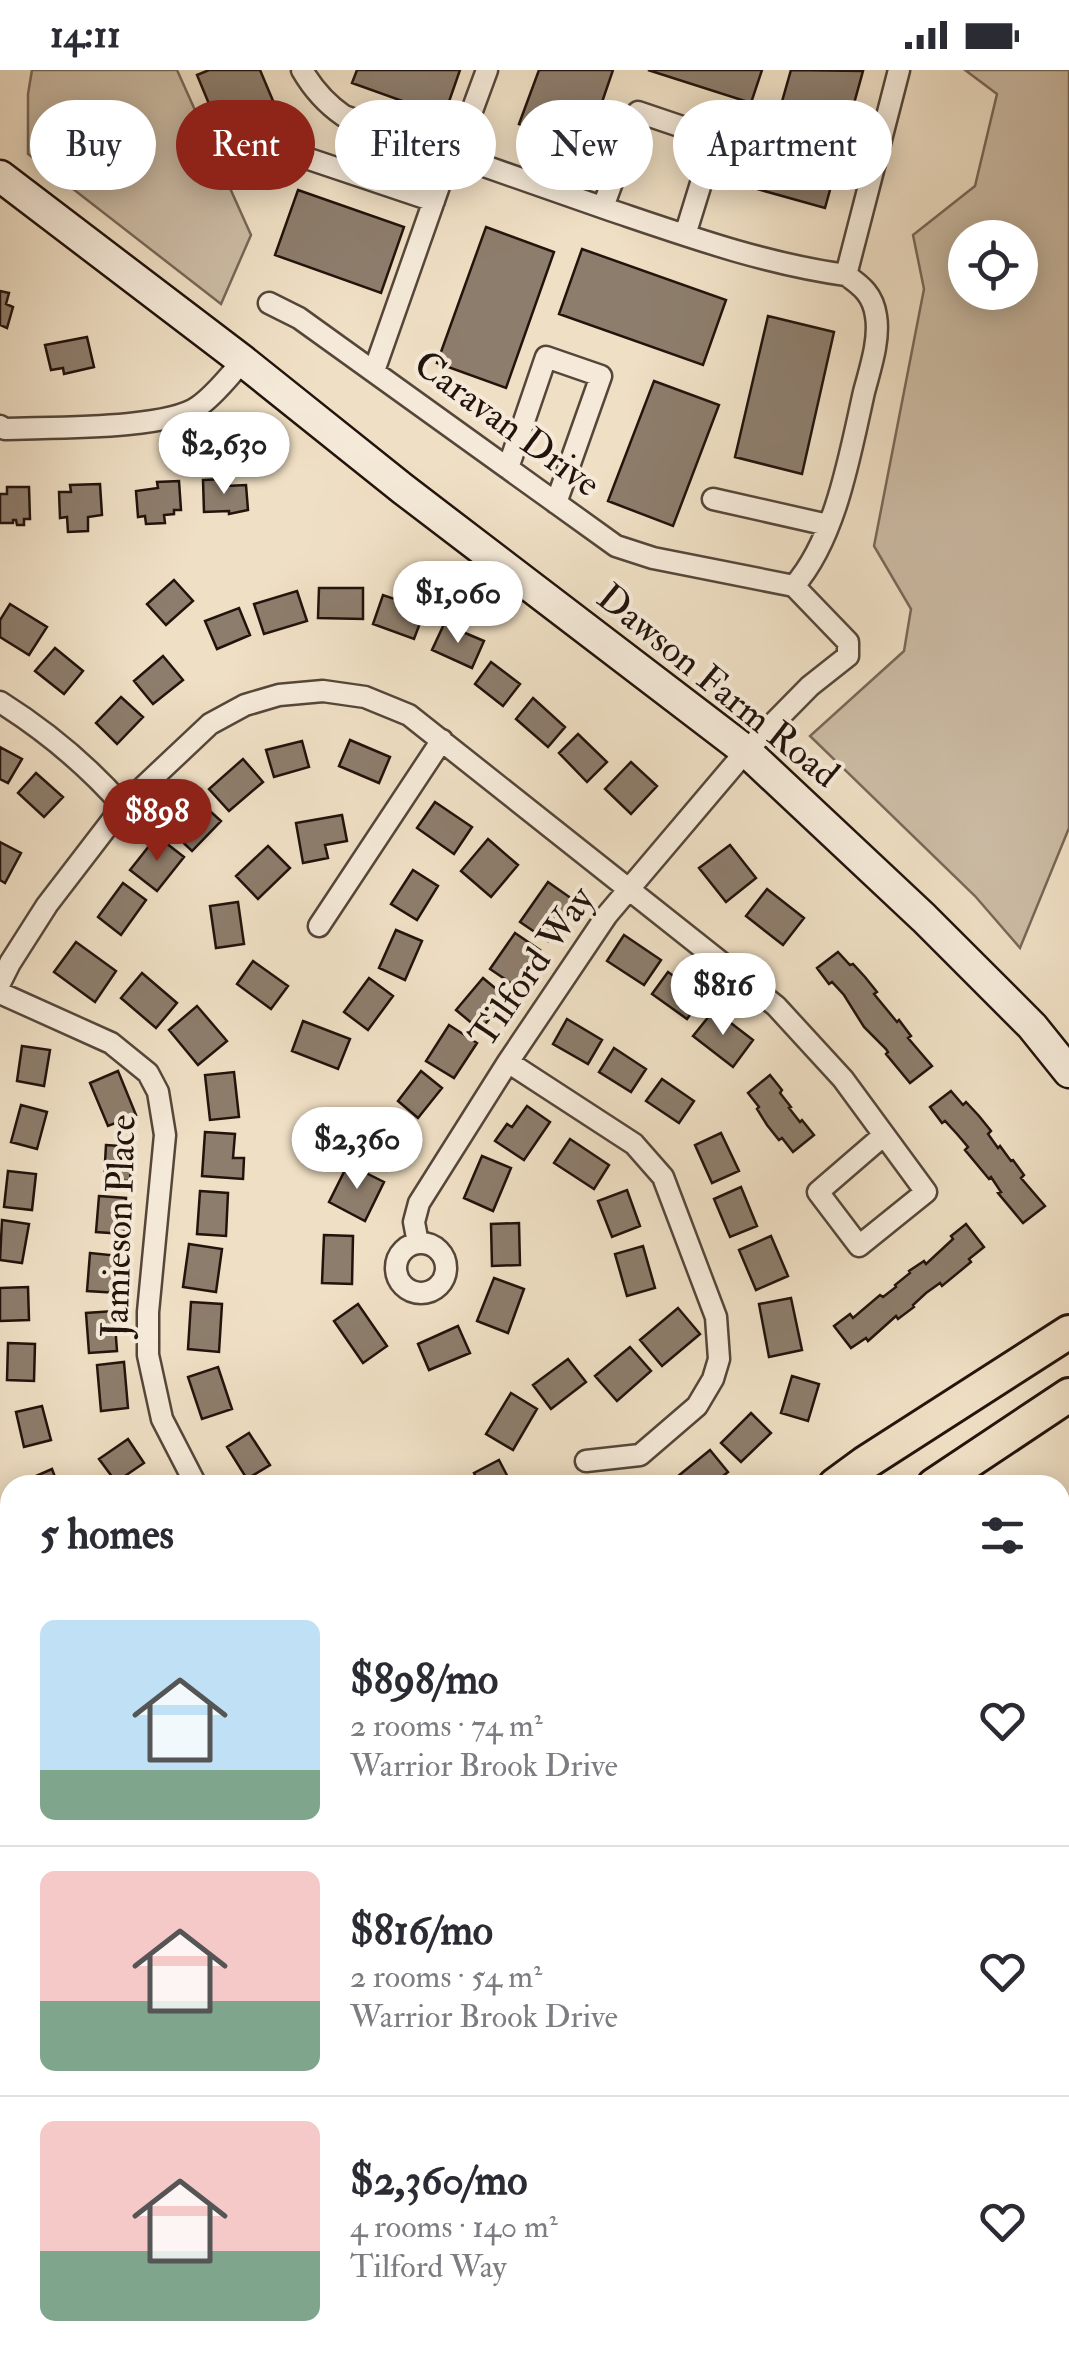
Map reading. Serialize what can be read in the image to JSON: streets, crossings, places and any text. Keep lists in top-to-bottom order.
{
  "streets": {
    "street": [
      "Caravan Drive",
      "Dawson Farm Road",
      "Tilford Way",
      "Jamieson Place"
    ]
  },
  "crossings": [
    ["Dawson Farm Road", "Tilford Way"]
  ],
  "page": {
    "status": "14:11",
    "chip": [
      "Buy",
      "Rent",
      "Filters",
      "New",
      "Apartment"
    ],
    "price": [
      "$2,630",
      "$1,060",
      "$898",
      "$816",
      "$2,360"
    ],
    "heading": "5 homes",
    "list": [
      {
        "name": "$898/mo",
        "note": "2 rooms · 74 m² · Warrior Brook Drive"
      },
      {
        "name": "$816/mo",
        "note": "2 rooms · 54 m² · Warrior Brook Drive"
      },
      {
        "name": "$2,360/mo",
        "note": "4 rooms · 140 m² · Tilford Way"
      }
    ]
  }
}
